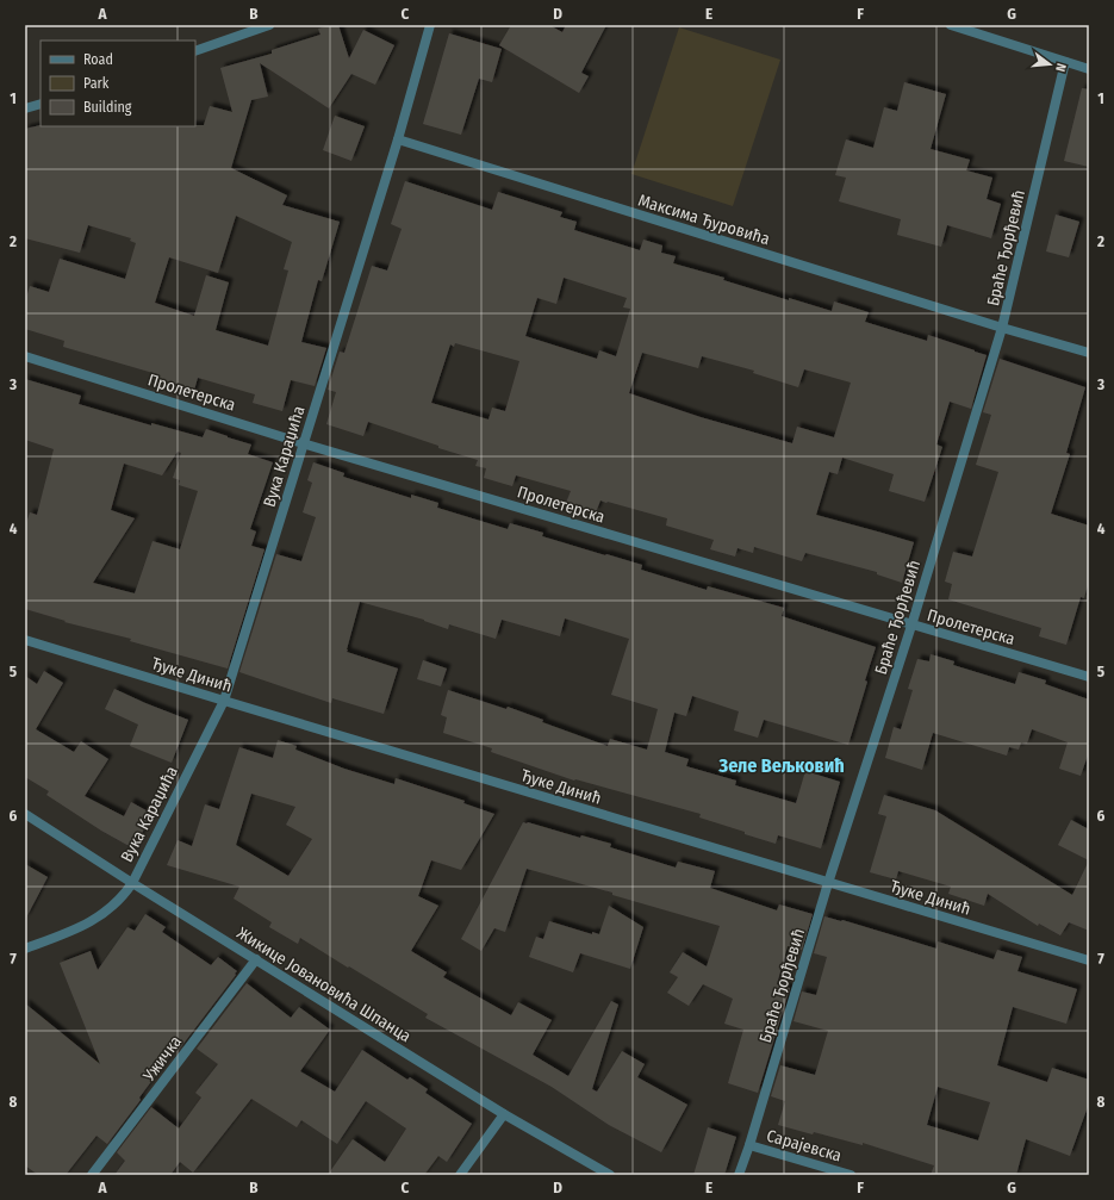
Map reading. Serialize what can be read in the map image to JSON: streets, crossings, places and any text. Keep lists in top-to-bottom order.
{
  "streets": {
    "street": [
      "Максима Ђуровића",
      "Браће Ђорђевић",
      "Пролетерска",
      "Вука Караџића",
      "Ђуке Динић",
      "Жикице Јовановића Шпанца",
      "Ужичка",
      "Сарајевска"
    ]
  },
  "crossings": [
    ["Максима Ђуровића", "Браће Ђорђевић"],
    ["Максима Ђуровића", "Вука Караџића"],
    ["Браће Ђорђевић", "Пролетерска"],
    ["Браће Ђорђевић", "Ђуке Динић"],
    ["Браће Ђорђевић", "Сарајевска"],
    ["Пролетерска", "Вука Караџића"],
    ["Вука Караџића", "Ђуке Динић"],
    ["Вука Караџића", "Жикице Јовановића Шпанца"],
    ["Жикице Јовановића Шпанца", "Ужичка"]
  ],
  "districts": ["Зеле Вељковић"],
  "legend": ["Road", "Park", "Building"],
  "north": "right",
  "grid": {
    "columns": [
      "A",
      "B",
      "C",
      "D",
      "E",
      "F",
      "G"
    ],
    "rows": [
      "1",
      "2",
      "3",
      "4",
      "5",
      "6",
      "7",
      "8"
    ]
  }
}
